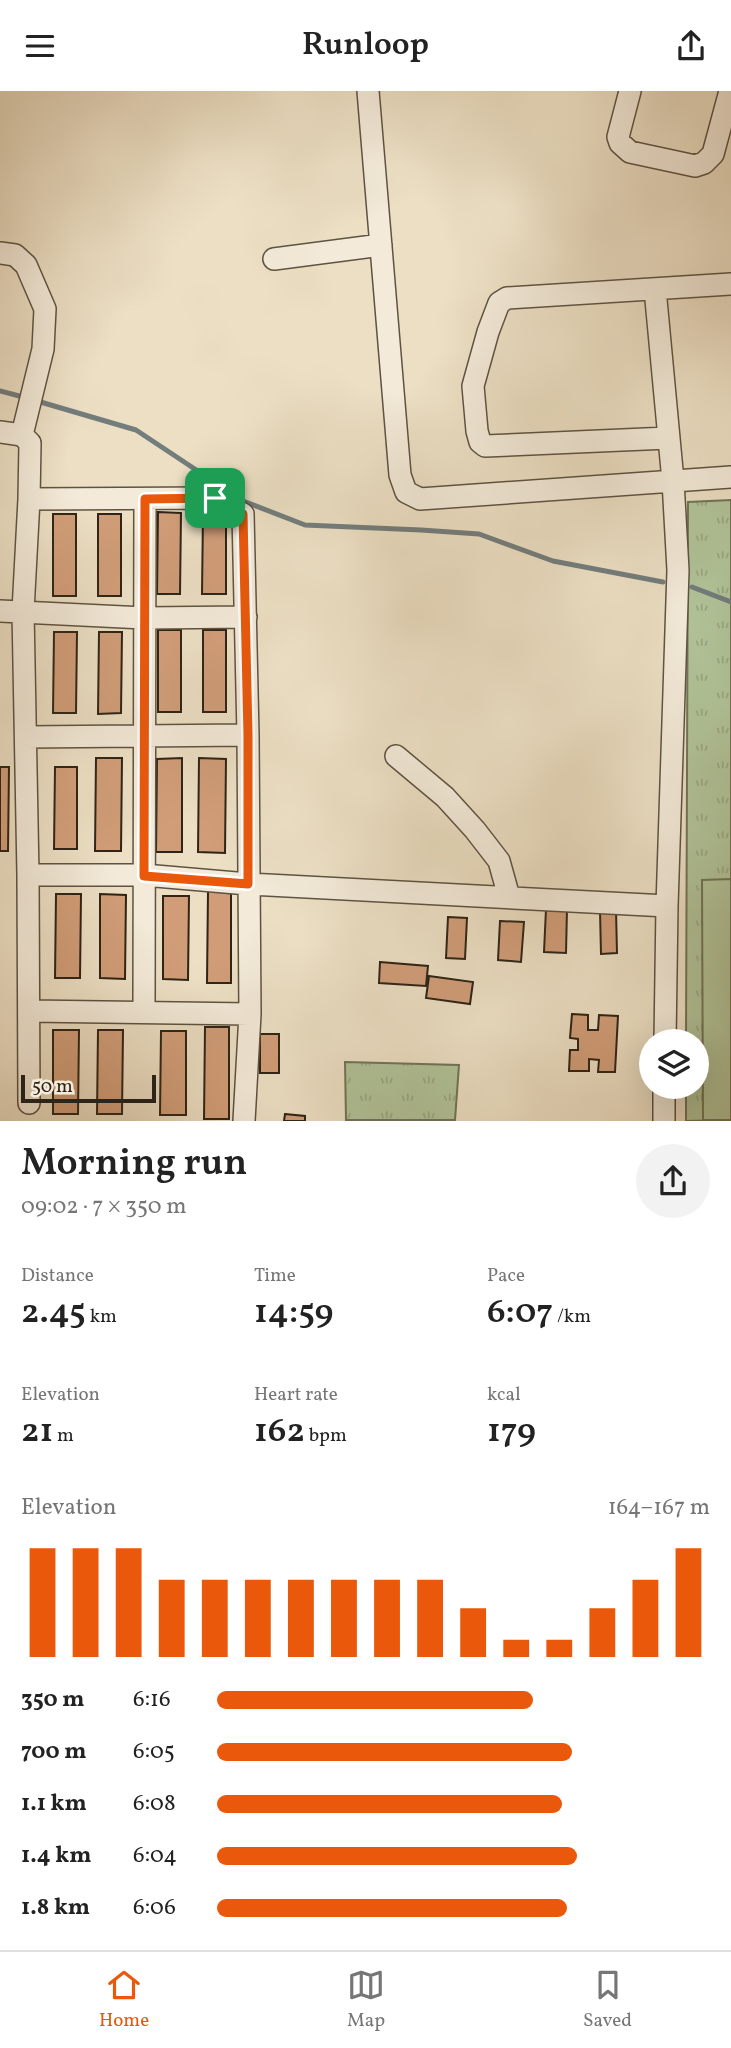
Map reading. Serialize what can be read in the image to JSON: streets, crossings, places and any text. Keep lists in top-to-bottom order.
{
  "scale_bar": "50 m",
  "page": {
    "header": "Runloop",
    "scale": "50 m",
    "heading": ["Morning run", "09:02 · 7 × 350 m"],
    "stats": [
      ["Distance", "2.45 km"],
      ["Time", "14:59"],
      ["Pace", "6:07 /km"],
      ["Elevation", "21 m"],
      ["Heart rate", "162 bpm"],
      ["kcal", "179"]
    ],
    "chart": ["Elevation", "164–167 m"],
    "list": [
      {
        "name": "350 m",
        "note": "6:16"
      },
      {
        "name": "700 m",
        "note": "6:05"
      },
      {
        "name": "1.1 km",
        "note": "6:08"
      },
      {
        "name": "1.4 km",
        "note": "6:04"
      },
      {
        "name": "1.8 km",
        "note": "6:06"
      }
    ],
    "tabs": ["Home", "Map", "Saved"]
  }
}
